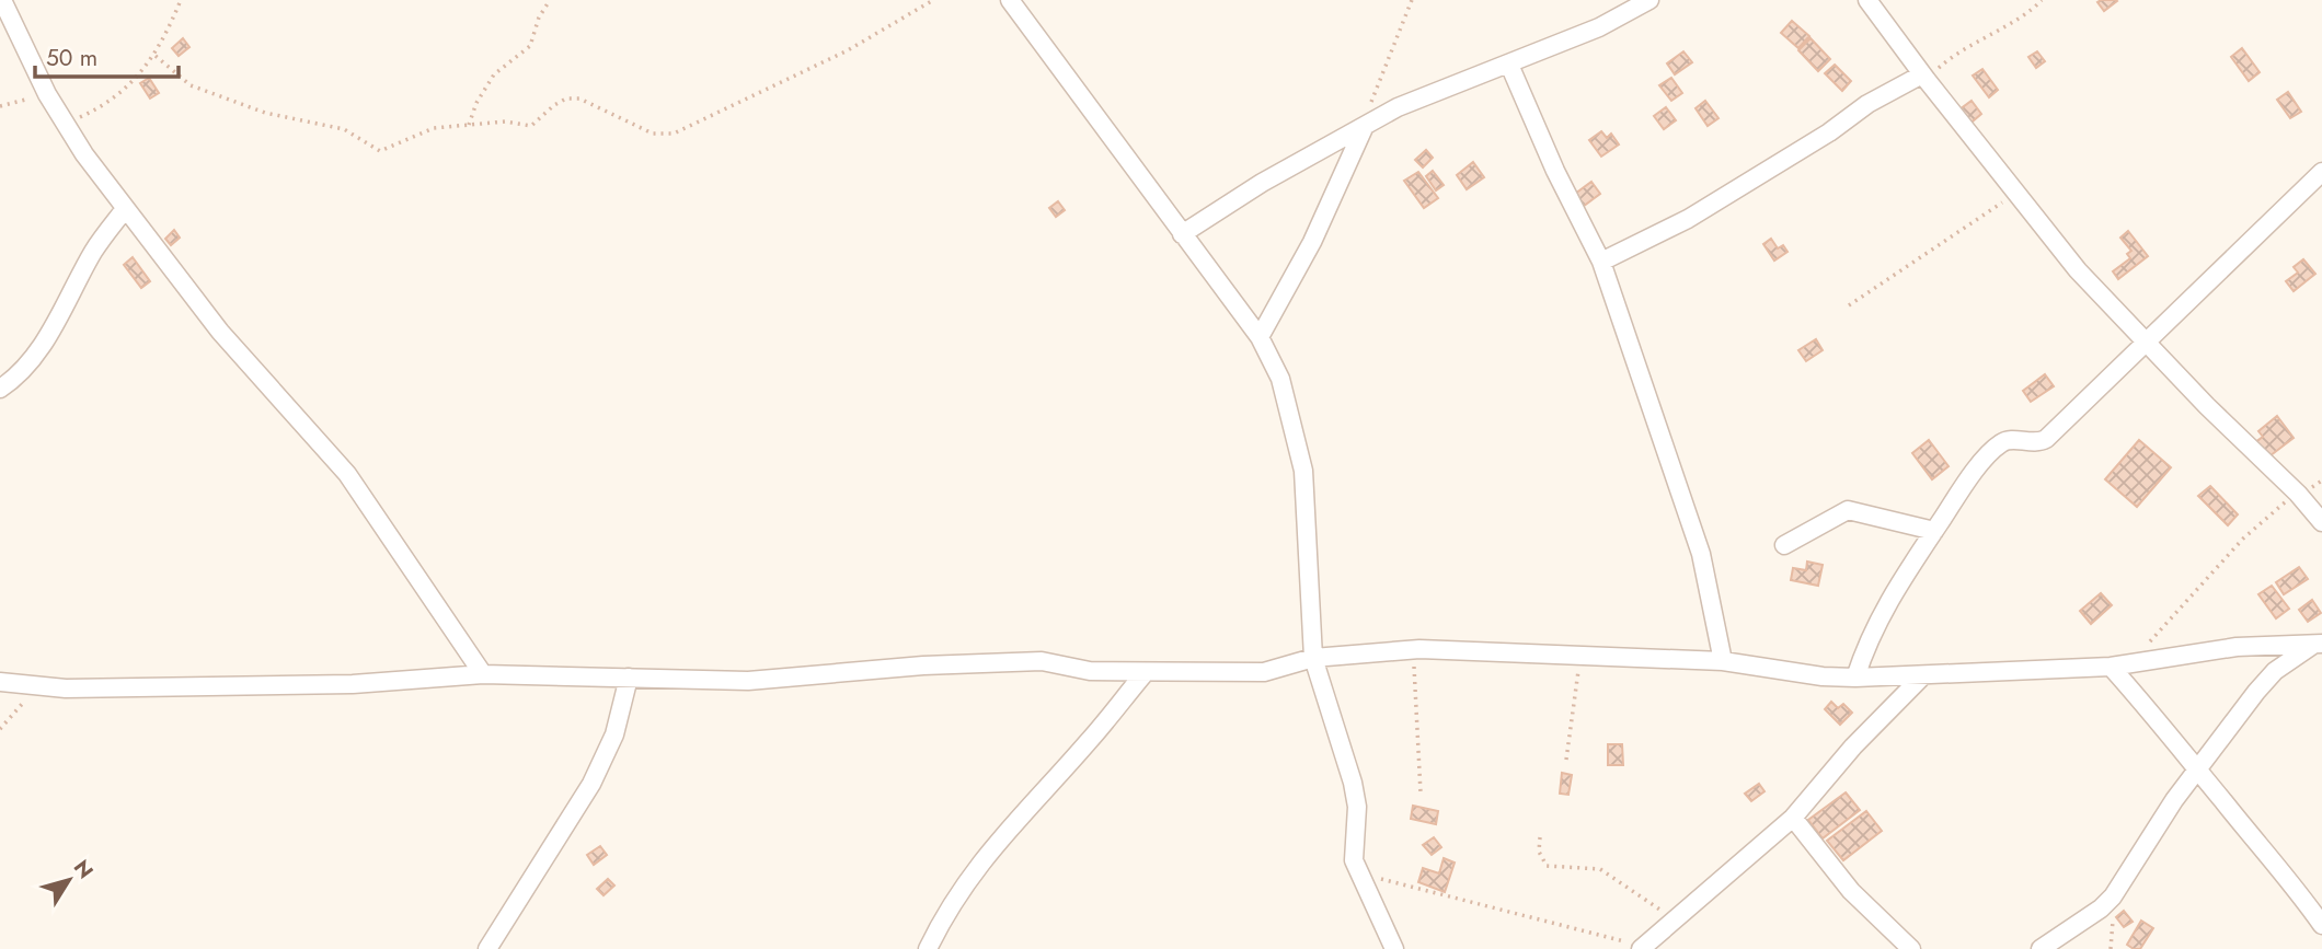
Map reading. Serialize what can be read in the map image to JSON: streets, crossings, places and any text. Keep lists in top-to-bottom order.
{
  "scale_bar": "50 m",
  "north": "top right"
}
